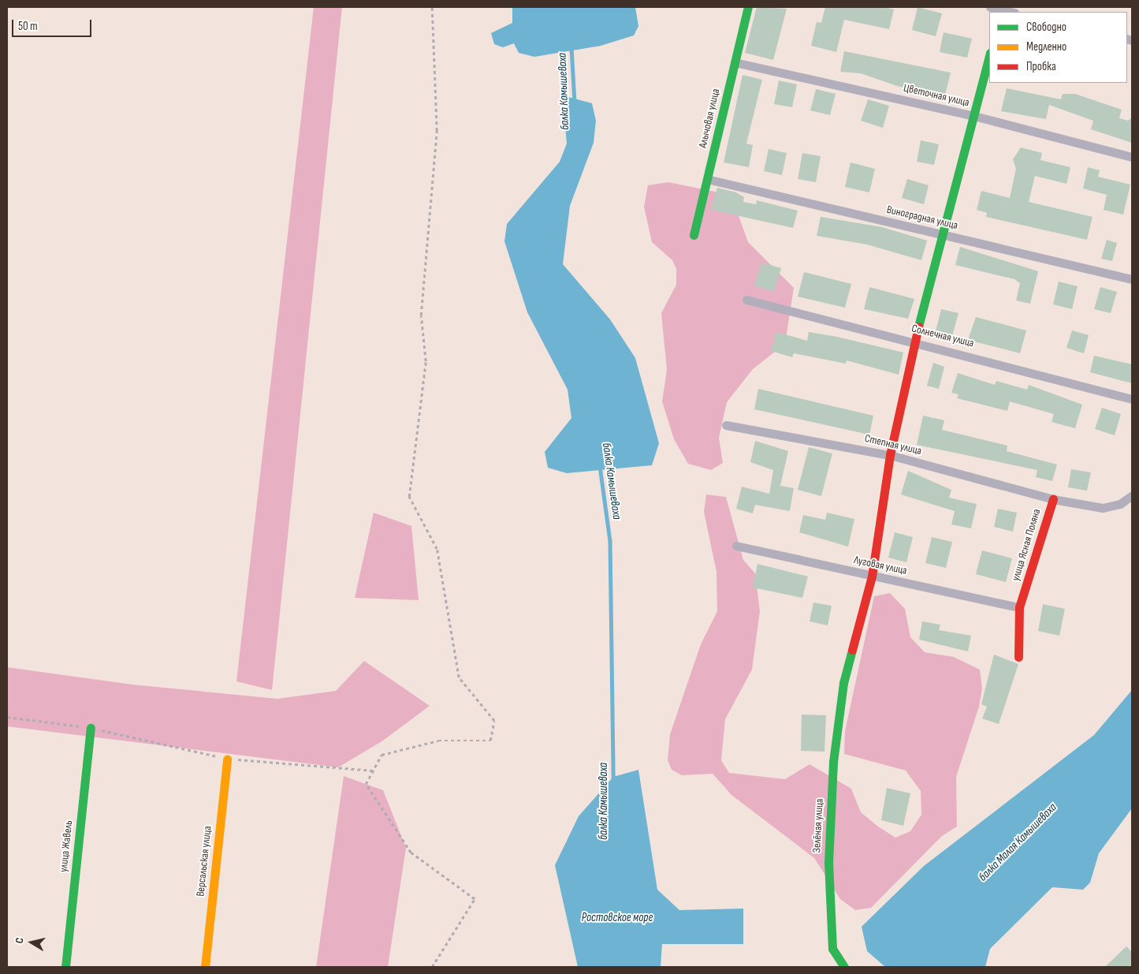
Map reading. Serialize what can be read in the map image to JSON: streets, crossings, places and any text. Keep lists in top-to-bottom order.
{
  "streets": {
    "street": [
      "Цветочная улица",
      "Алычовая улица",
      "Виноградная улица",
      "Солнечная улица",
      "Степная улица",
      "улица Ясная Поляна",
      "Луговая улица",
      "Зелёная улица",
      "улица Жавель",
      "Версальская улица"
    ]
  },
  "crossings": [
    ["Цветочная улица", "Алычовая улица"],
    ["Цветочная улица", "Зелёная улица"],
    ["Алычовая улица", "Виноградная улица"],
    ["Виноградная улица", "Зелёная улица"],
    ["Солнечная улица", "Зелёная улица"],
    ["Степная улица", "улица Ясная Поляна"],
    ["Степная улица", "Зелёная улица"],
    ["улица Ясная Поляна", "Луговая улица"],
    ["Луговая улица", "Зелёная улица"]
  ],
  "water": ["балка Камышеваха", "балка Малая Камышеваха", "Ростовское море"],
  "legend": ["Свободно", "Медленно", "Пробка"],
  "scale_bar": "50 m",
  "north": "left"
}
